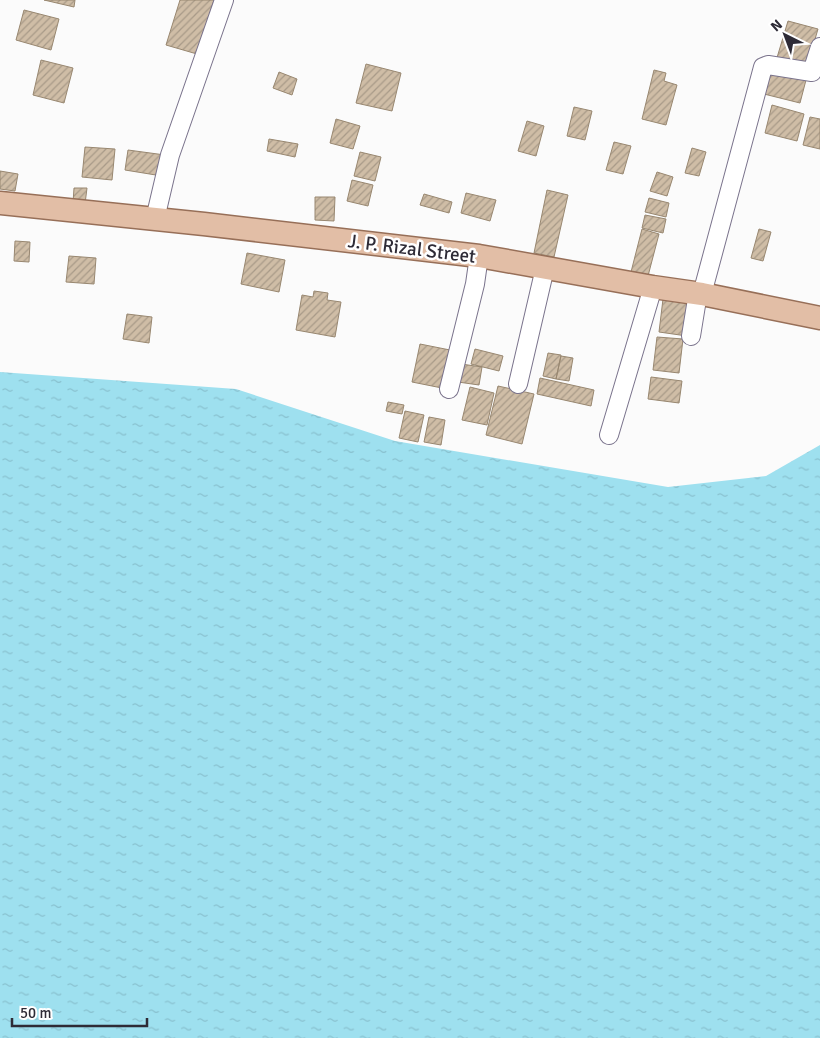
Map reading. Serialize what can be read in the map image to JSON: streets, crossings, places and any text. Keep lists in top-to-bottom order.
{
  "streets": {
    "main road": ["J. P. Rizal Street"]
  },
  "scale_bar": "50 m",
  "north": "top left"
}
